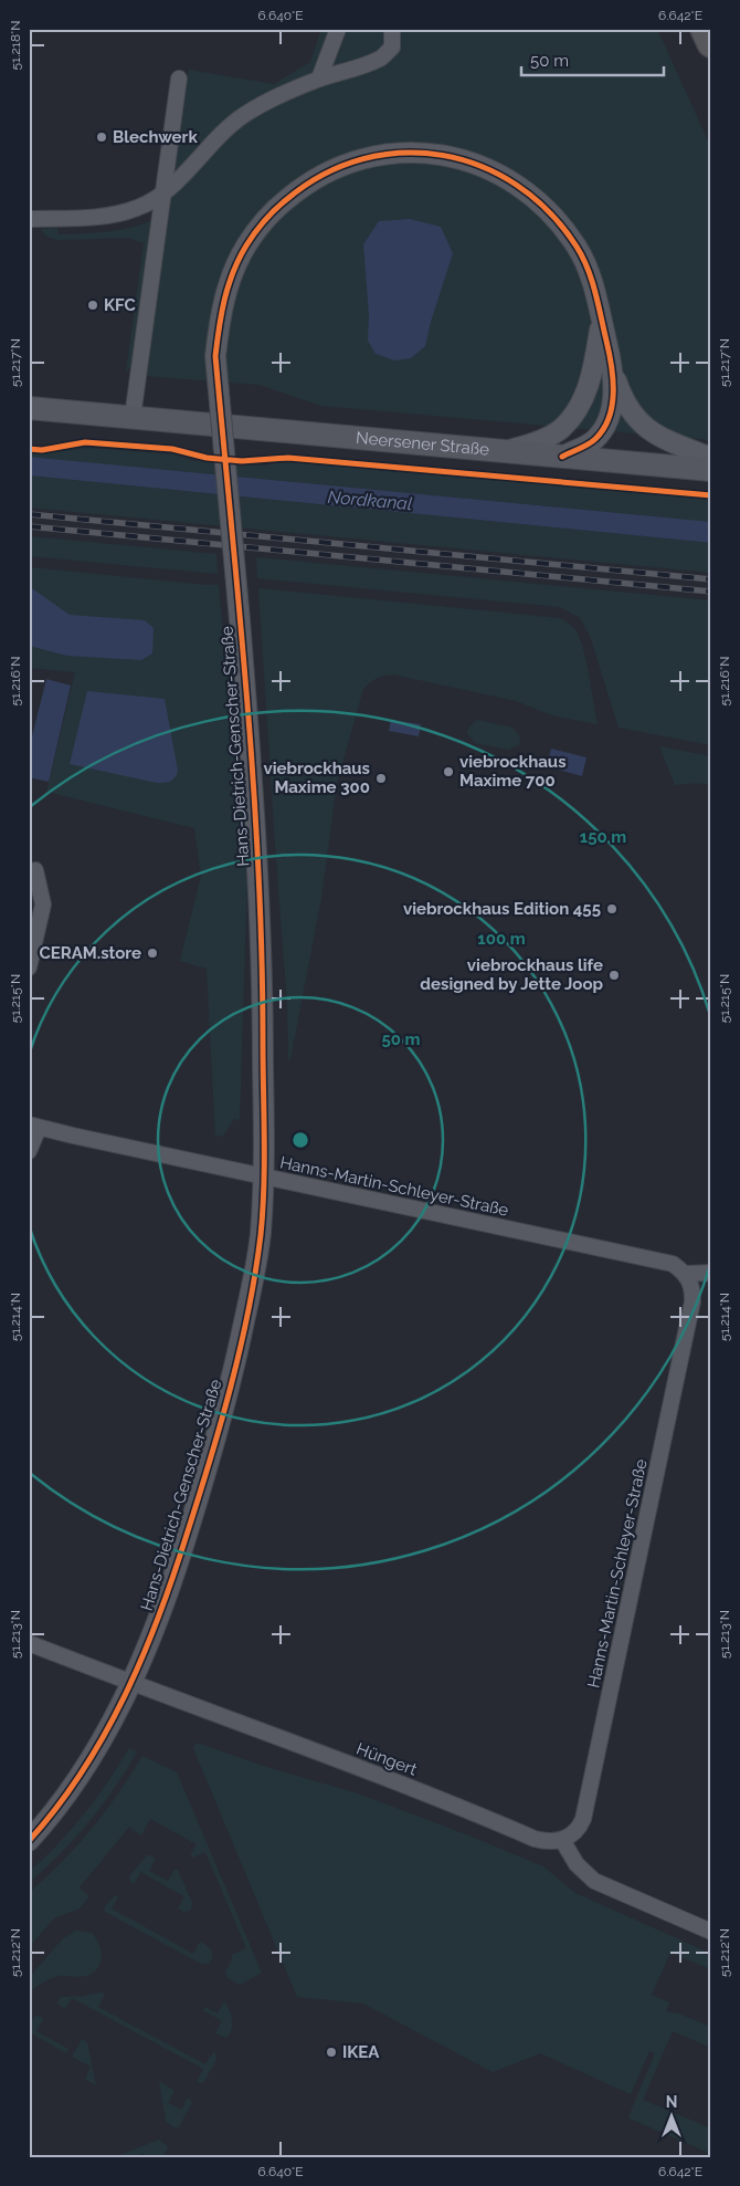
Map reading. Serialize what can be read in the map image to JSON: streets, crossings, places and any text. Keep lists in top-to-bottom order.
{
  "streets": {
    "main road": ["Neersener Straße"],
    "street": ["Hans-Dietrich-Genscher-Straße", "Hanns-Martin-Schleyer-Straße", "Hüngert"]
  },
  "crossings": [
    ["Neersener Straße", "Hans-Dietrich-Genscher-Straße"],
    ["Hans-Dietrich-Genscher-Straße", "Hanns-Martin-Schleyer-Straße"],
    ["Hans-Dietrich-Genscher-Straße", "Hüngert"],
    ["Hanns-Martin-Schleyer-Straße", "Hüngert"]
  ],
  "water": ["Nordkanal"],
  "places": [
    "Blechwerk",
    "KFC",
    "viebrockhaus Maxime 700",
    "viebrockhaus Maxime 300",
    "viebrockhaus Edition 455",
    "CERAM.store",
    "viebrockhaus life designed by Jette Joop",
    "IKEA"
  ],
  "scale_bar": "50 m",
  "north": "top",
  "coordinates": [
    "6.640°E",
    "6.642°E",
    "51.218°N",
    "51.217°N",
    "51.216°N",
    "51.215°N",
    "51.214°N",
    "51.213°N",
    "51.212°N"
  ],
  "rings": ["150 m", "100 m", "50 m"]
}
